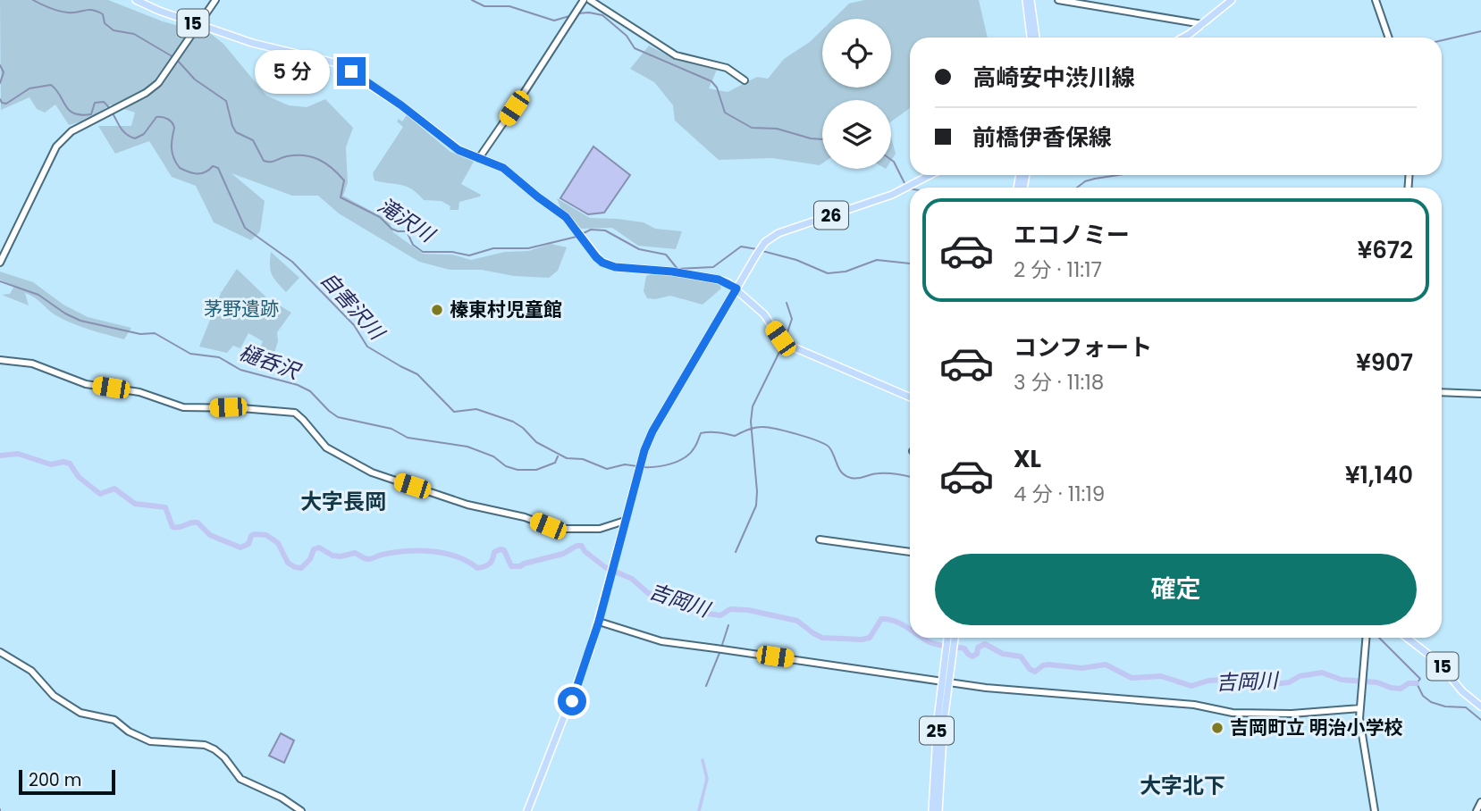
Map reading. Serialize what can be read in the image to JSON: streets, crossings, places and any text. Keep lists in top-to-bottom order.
{
  "streets": {
    "main road": ["15", "26", "25"]
  },
  "crossings": [
    ["15", "26"]
  ],
  "districts": ["大字長岡", "大字北下"],
  "water": [
    "滝沢川",
    "自害沢川",
    "樋呑沢",
    "吉岡川"
  ],
  "parks": ["茅野遺跡"],
  "places": ["榛東村児童館", "吉岡町立 明治小学校"],
  "scale_bar": "200 m",
  "page": {
    "banner": ["高崎安中渋川線", "前橋伊香保線"],
    "bubble": "5 分",
    "list": [
      {
        "name": "エコノミー",
        "note": "2 分 · 11:17",
        "value": "¥672"
      },
      {
        "name": "コンフォート",
        "note": "3 分 · 11:18",
        "value": "¥907"
      },
      {
        "name": "XL",
        "note": "4 分 · 11:19",
        "value": "¥1,140"
      }
    ],
    "buttons": "確定",
    "scale": "200 m"
  }
}
